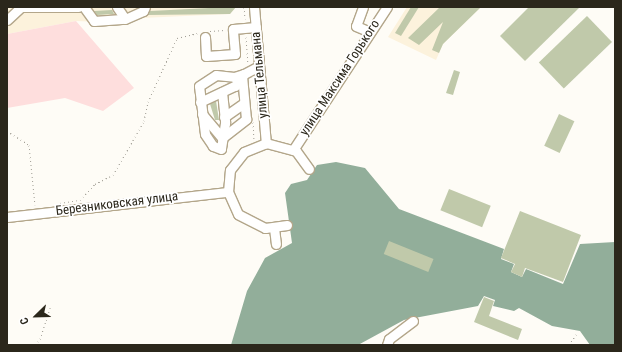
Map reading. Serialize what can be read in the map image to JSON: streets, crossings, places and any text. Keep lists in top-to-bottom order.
{
  "streets": {
    "street": ["улица Тельмана", "улица Максима Горького", "Березниковская улица"]
  },
  "north": "bottom left"
}
